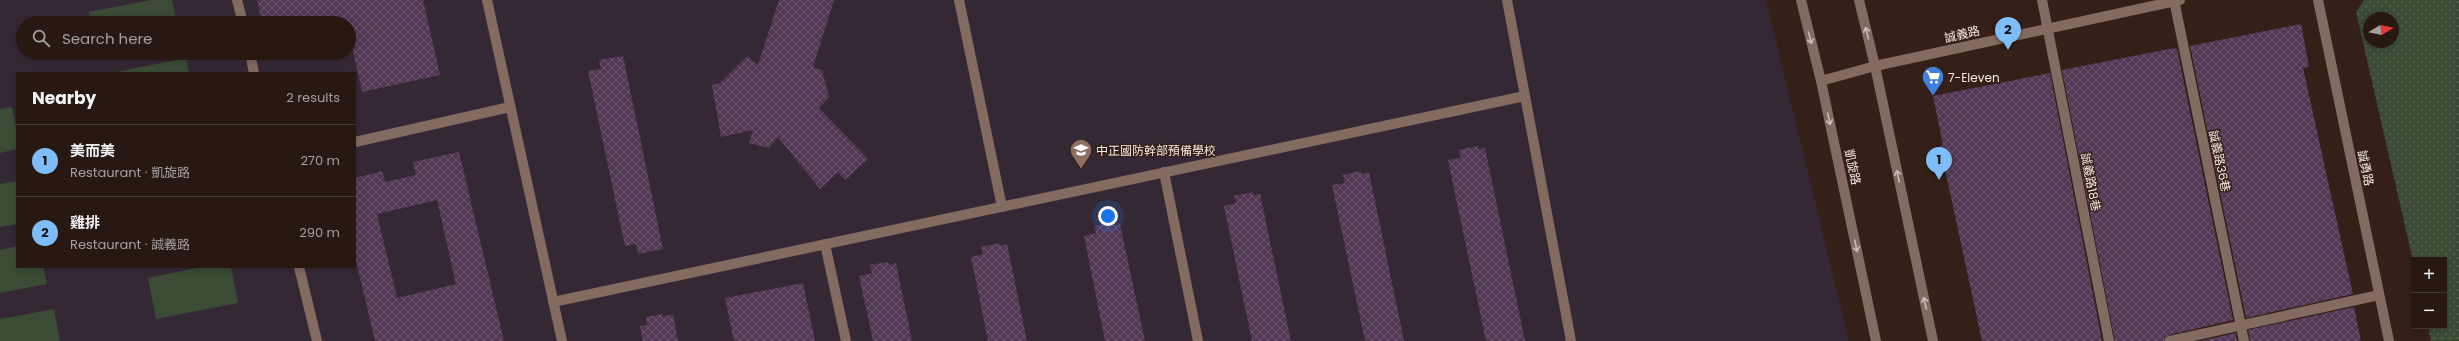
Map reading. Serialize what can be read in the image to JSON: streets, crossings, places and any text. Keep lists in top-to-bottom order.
{
  "streets": {
    "street": [
      "誠義路",
      "誠義路36巷",
      "凱旋路",
      "誠勇路",
      "誠義路18巷"
    ]
  },
  "crossings": [
    ["誠義路", "誠義路36巷"],
    ["誠義路", "凱旋路"],
    ["誠義路", "誠義路18巷"]
  ],
  "places": {
    "supermarket": ["7-Eleven"],
    "school or university": ["中正國防幹部預備學校"]
  },
  "north": "right",
  "page": {
    "search": "Search here",
    "pins": ["2", "1"],
    "heading": ["Nearby", "2 results"],
    "list": [
      {
        "mark": "1",
        "name": "美而美",
        "note": "Restaurant · 凱旋路",
        "value": "270 m"
      },
      {
        "mark": "2",
        "name": "雞排",
        "note": "Restaurant · 誠義路",
        "value": "290 m"
      }
    ],
    "map_buttons": ["+", "−"]
  }
}
